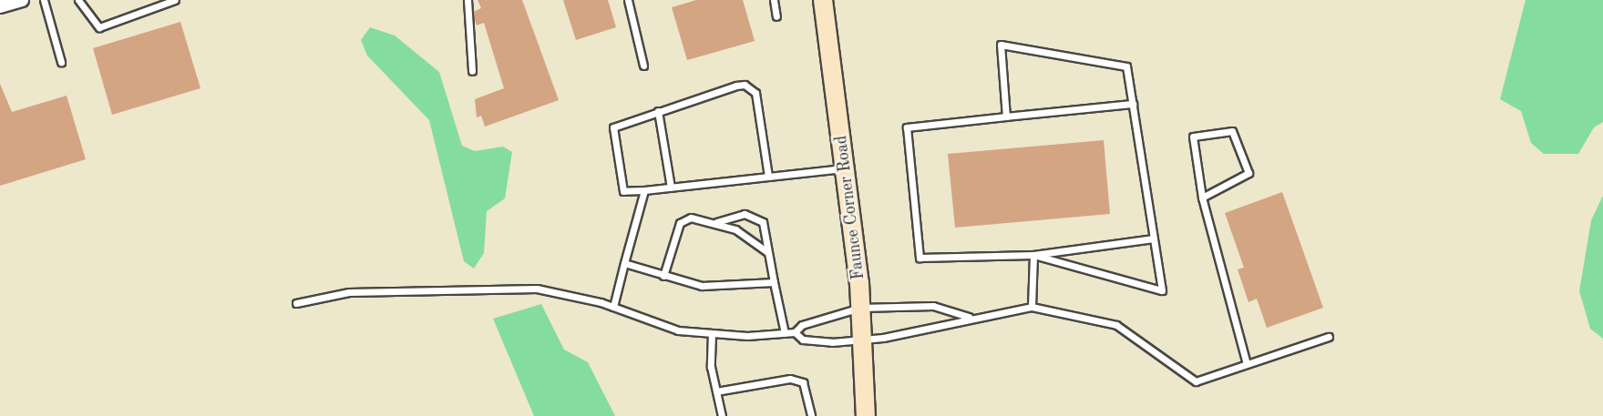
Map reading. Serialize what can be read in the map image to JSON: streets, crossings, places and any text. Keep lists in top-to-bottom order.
{
  "streets": {
    "main road": ["Faunce Corner Road"]
  }
}
